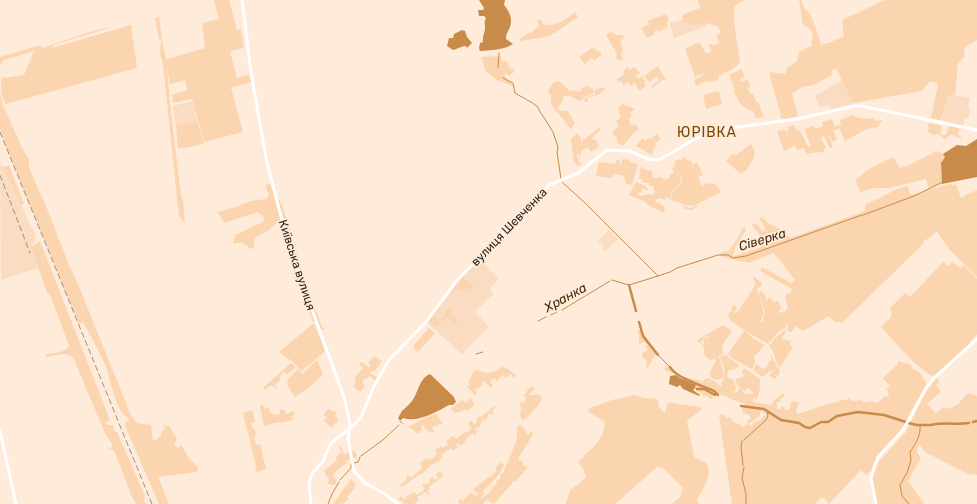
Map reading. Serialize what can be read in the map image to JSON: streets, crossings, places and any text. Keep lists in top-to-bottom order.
{
  "streets": {
    "street": ["вулиця Шевченка", "Київська вулиця"]
  },
  "crossings": [
    ["вулиця Шевченка", "Київська вулиця"]
  ],
  "districts": ["ЮРІВКА"],
  "water": ["Сіверка", "Хранка"]
}
